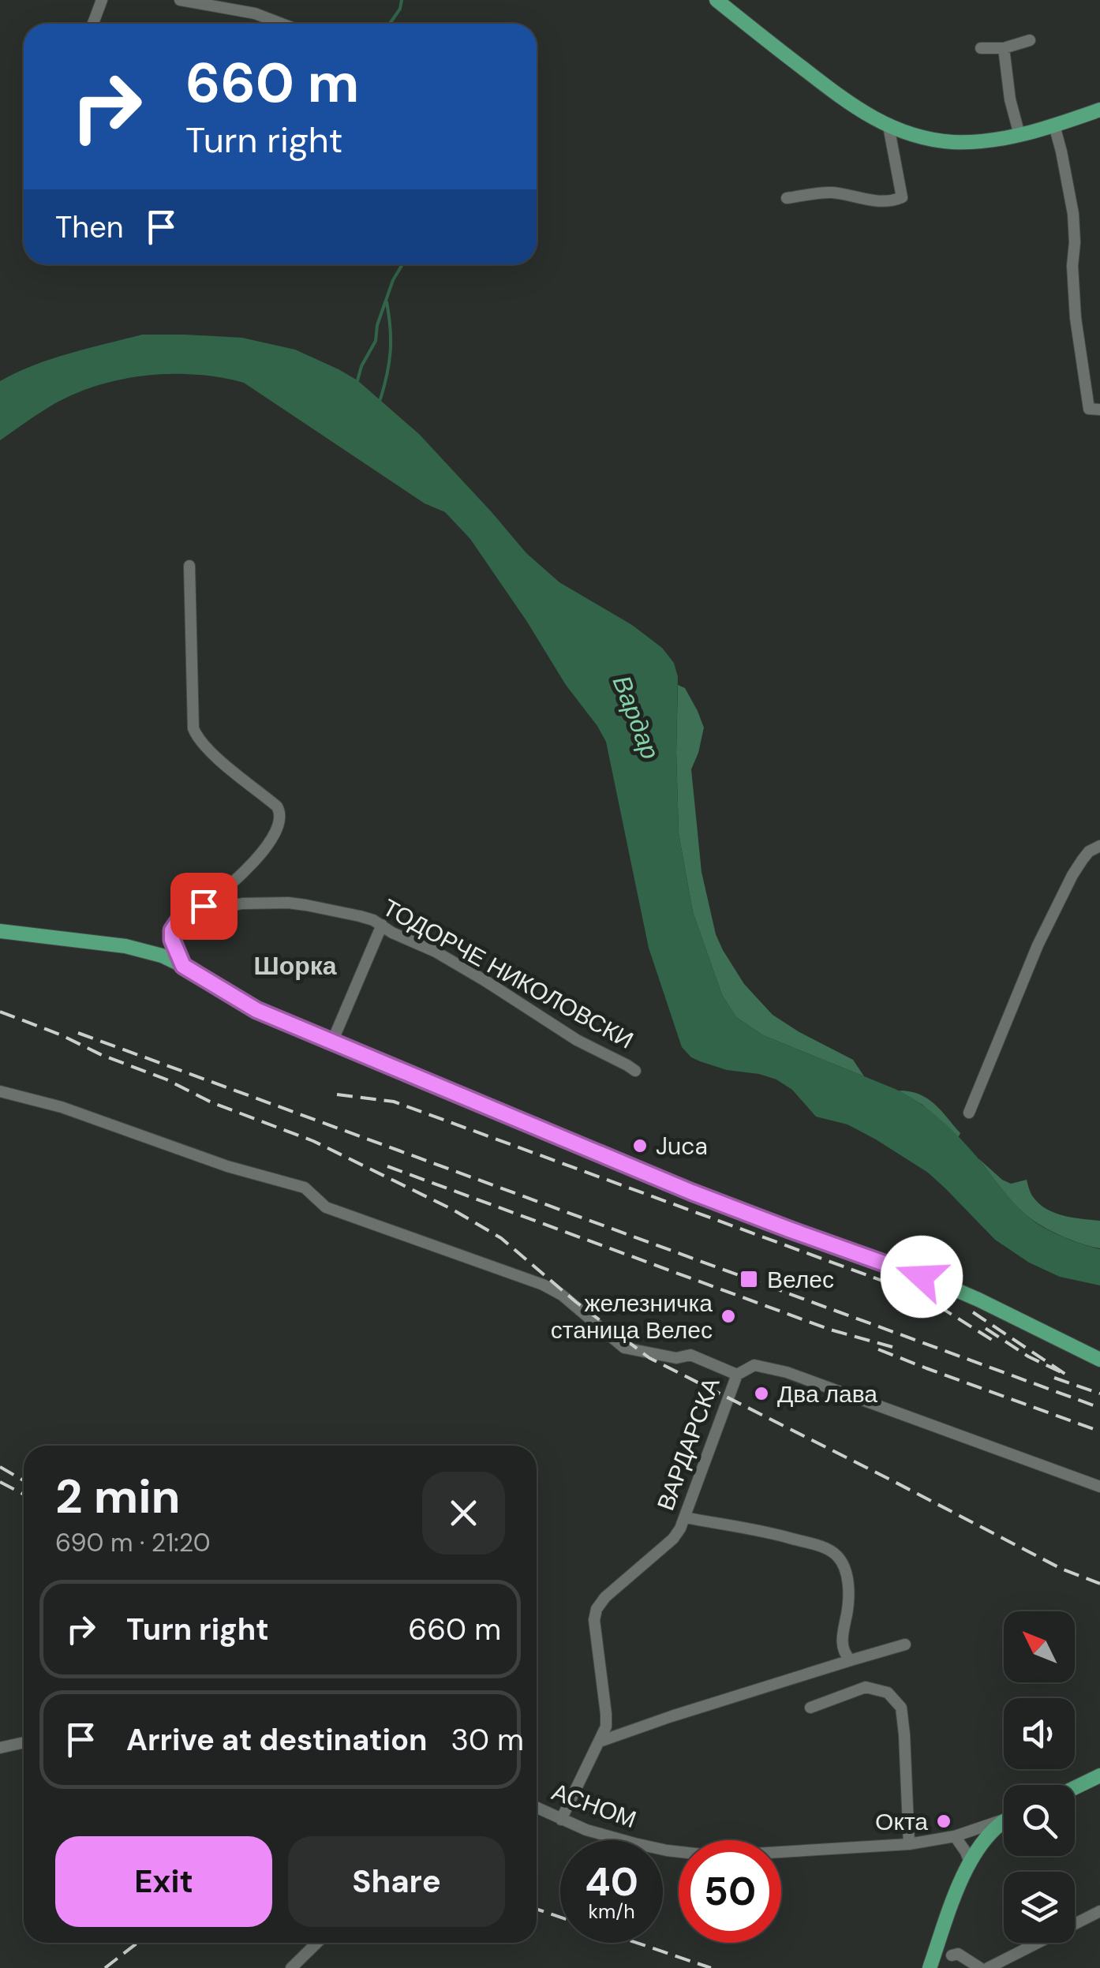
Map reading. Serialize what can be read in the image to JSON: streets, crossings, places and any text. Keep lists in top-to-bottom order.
{
  "streets": {
    "street": ["ТОДОРЧЕ НИКОЛОВСКИ", "ВАРДАРСКА", "АСНОМ"]
  },
  "crossings": [
    ["ВАРДАРСКА", "АСНОМ"]
  ],
  "districts": ["Шорка"],
  "water": ["Вардар"],
  "places": {
    "other": [
      "Juca",
      "железничка станица Велес",
      "Два лава",
      "Окта"
    ],
    "transit": ["Велес"]
  },
  "north": "top left",
  "page": {
    "turn": ["660 m", "Turn right"],
    "then": "Then",
    "heading": ["2 min", "690 m · 21:20"],
    "list": [
      {
        "name": "Turn right",
        "value": "660 m"
      },
      {
        "name": "Arrive at destination",
        "value": "30 m"
      }
    ],
    "buttons": ["Exit", "Share"],
    "speed": "40 km/h",
    "limit": "50"
  }
}
